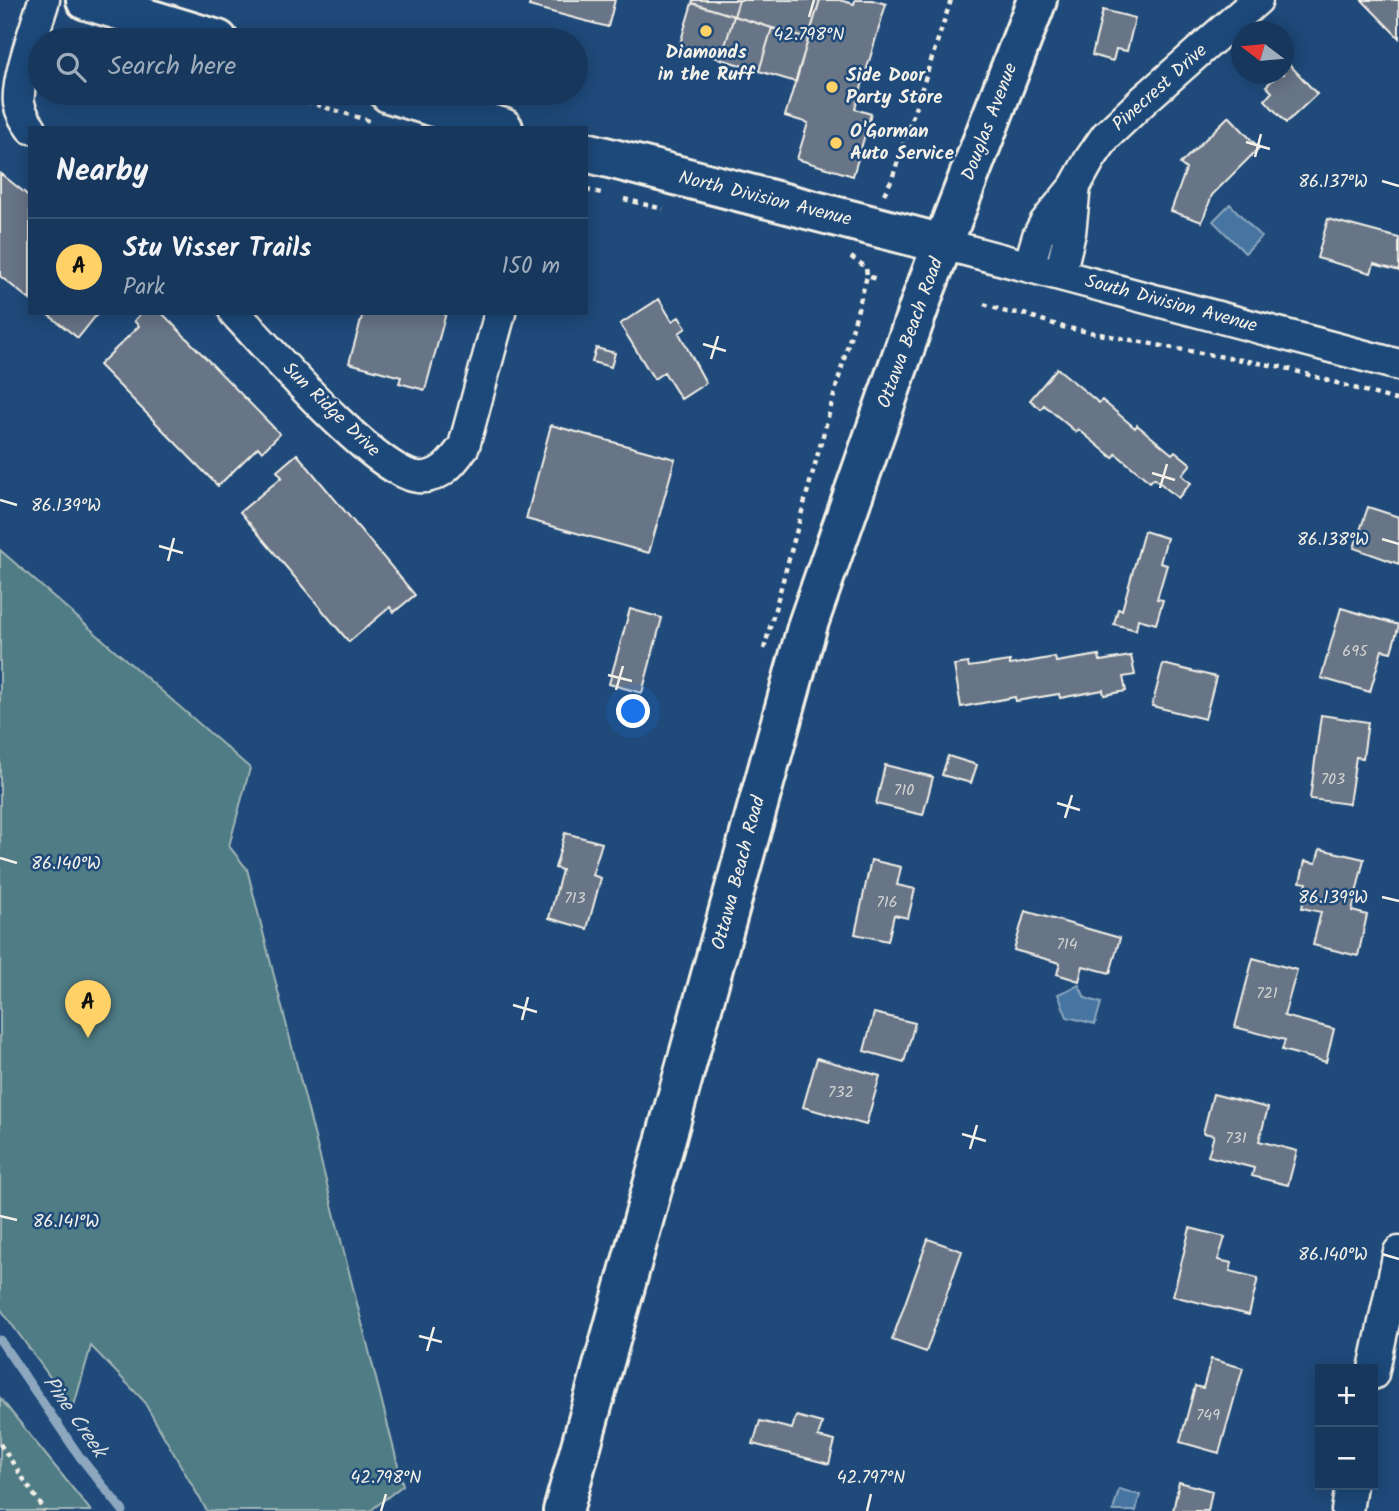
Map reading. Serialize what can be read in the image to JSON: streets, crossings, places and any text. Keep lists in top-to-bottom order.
{
  "streets": {
    "street": [
      "Pinecrest Drive",
      "Douglas Avenue",
      "North Division Avenue",
      "South Division Avenue",
      "Ottawa Beach Road",
      "Sun Ridge Drive"
    ]
  },
  "crossings": [
    ["Pinecrest Drive", "South Division Avenue"],
    ["Douglas Avenue", "North Division Avenue"],
    ["Douglas Avenue", "South Division Avenue"],
    ["Douglas Avenue", "Ottawa Beach Road"],
    ["North Division Avenue", "South Division Avenue"],
    ["North Division Avenue", "Ottawa Beach Road"],
    ["South Division Avenue", "Ottawa Beach Road"]
  ],
  "water": ["Pine Creek"],
  "places": ["Diamonds in the Ruff", "Side Door Party Store", "O'Gorman Auto Service"],
  "house_numbers": [
    "695",
    "703",
    "710",
    "713",
    "716",
    "714",
    "721",
    "732",
    "731",
    "749"
  ],
  "north": "left",
  "page": {
    "search": "Search here",
    "heading": "Nearby",
    "list": [
      {
        "mark": "A",
        "name": "Stu Visser Trails",
        "note": "Park",
        "value": "150 m"
      }
    ],
    "pins": "A",
    "map_buttons": ["+", "−"]
  },
  "coordinates": [
    "42.798°N",
    "86.137°W",
    "86.139°W",
    "86.138°W",
    "86.140°W",
    "86.141°W",
    "42.797°N"
  ]
}
